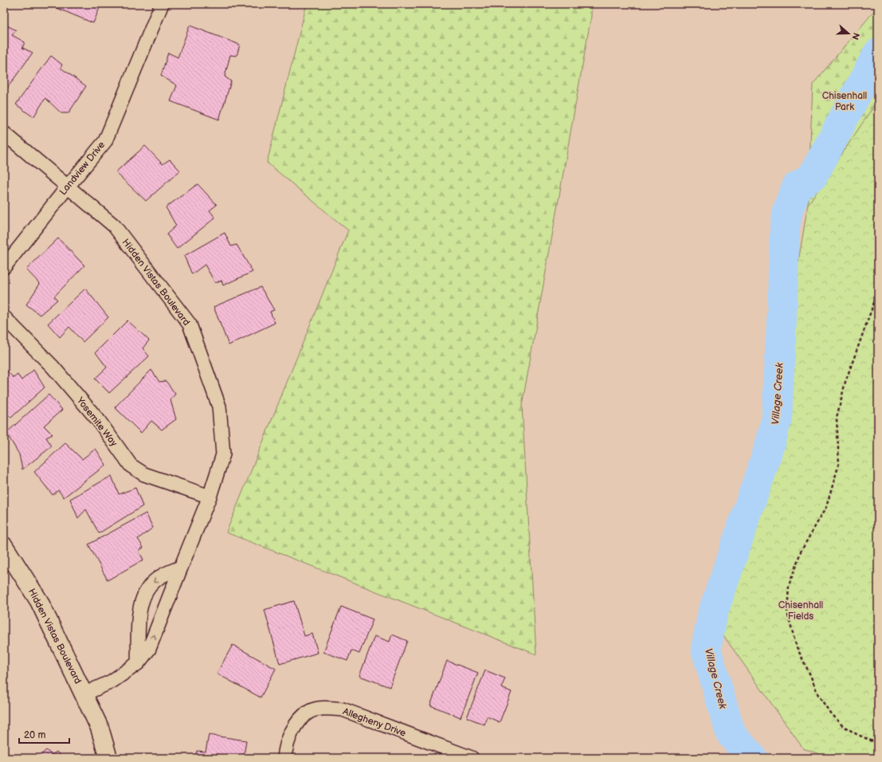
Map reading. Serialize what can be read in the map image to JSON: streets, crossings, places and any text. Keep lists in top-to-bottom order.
{
  "streets": {
    "street": [
      "Landview Drive",
      "Hidden Vistas Boulevard",
      "Yosemite Way",
      "Allegheny Drive"
    ]
  },
  "crossings": [
    ["Landview Drive", "Hidden Vistas Boulevard"],
    ["Hidden Vistas Boulevard", "Yosemite Way"]
  ],
  "water": ["Village Creek"],
  "parks": ["Chisenhall Park", "Chisenhall Fields"],
  "scale_bar": "20 m",
  "north": "right"
}
